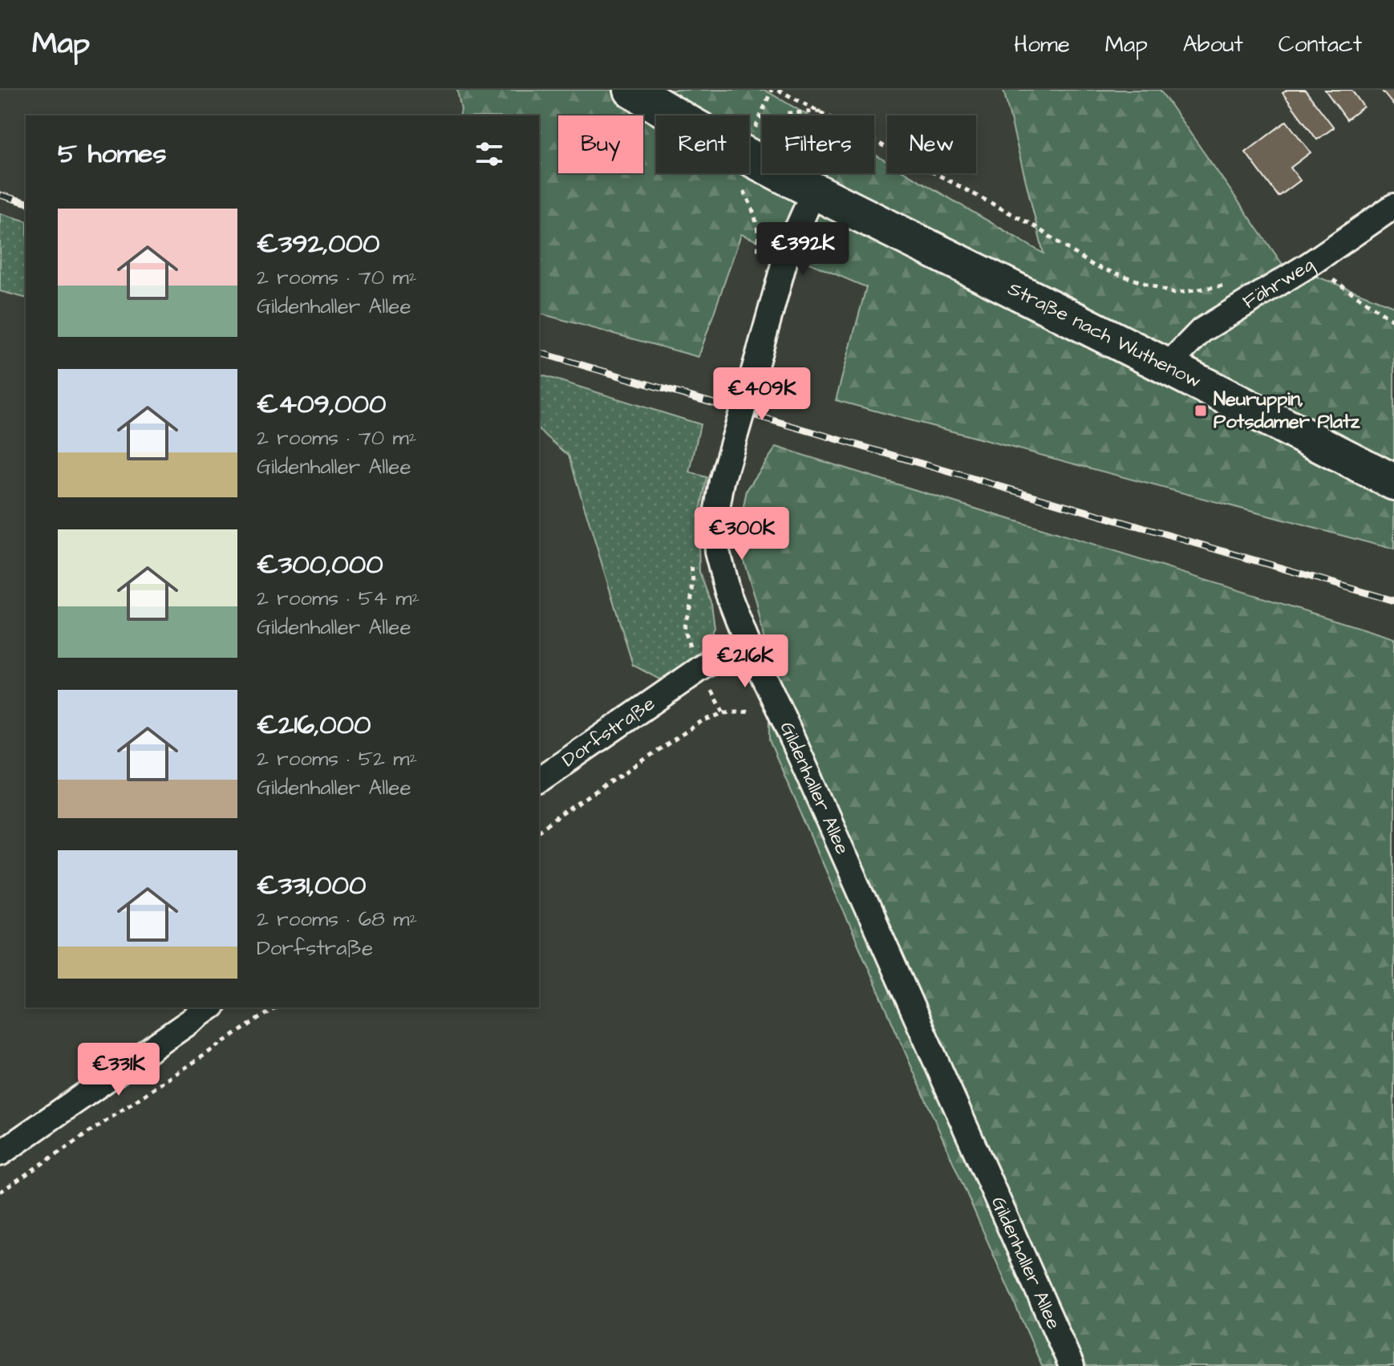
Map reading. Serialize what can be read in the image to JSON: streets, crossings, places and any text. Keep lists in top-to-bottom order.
{
  "streets": {
    "main road": ["Straße nach Wuthenow"],
    "street": ["Fährweg", "Dorfstraße", "Gildenhaller Allee"]
  },
  "crossings": [
    ["Fährweg", "Straße nach Wuthenow"],
    ["Straße nach Wuthenow", "Gildenhaller Allee"],
    ["Dorfstraße", "Gildenhaller Allee"]
  ],
  "places": {
    "transit": ["Neuruppin, Potsdamer Platz"]
  },
  "page": {
    "header": "Map",
    "nav": [
      "Home",
      "Map",
      "About",
      "Contact"
    ],
    "chip": [
      "Buy",
      "Rent",
      "Filters",
      "New"
    ],
    "heading": "5 homes",
    "list": [
      {
        "name": "€392,000",
        "note": "2 rooms · 70 m² · Gildenhaller Allee"
      },
      {
        "name": "€409,000",
        "note": "2 rooms · 70 m² · Gildenhaller Allee"
      },
      {
        "name": "€300,000",
        "note": "2 rooms · 54 m² · Gildenhaller Allee"
      },
      {
        "name": "€216,000",
        "note": "2 rooms · 52 m² · Gildenhaller Allee"
      },
      {
        "name": "€331,000",
        "note": "2 rooms · 68 m² · Dorfstraße"
      }
    ],
    "price": [
      "€392K",
      "€409K",
      "€300K",
      "€216K",
      "€331K"
    ]
  }
}
